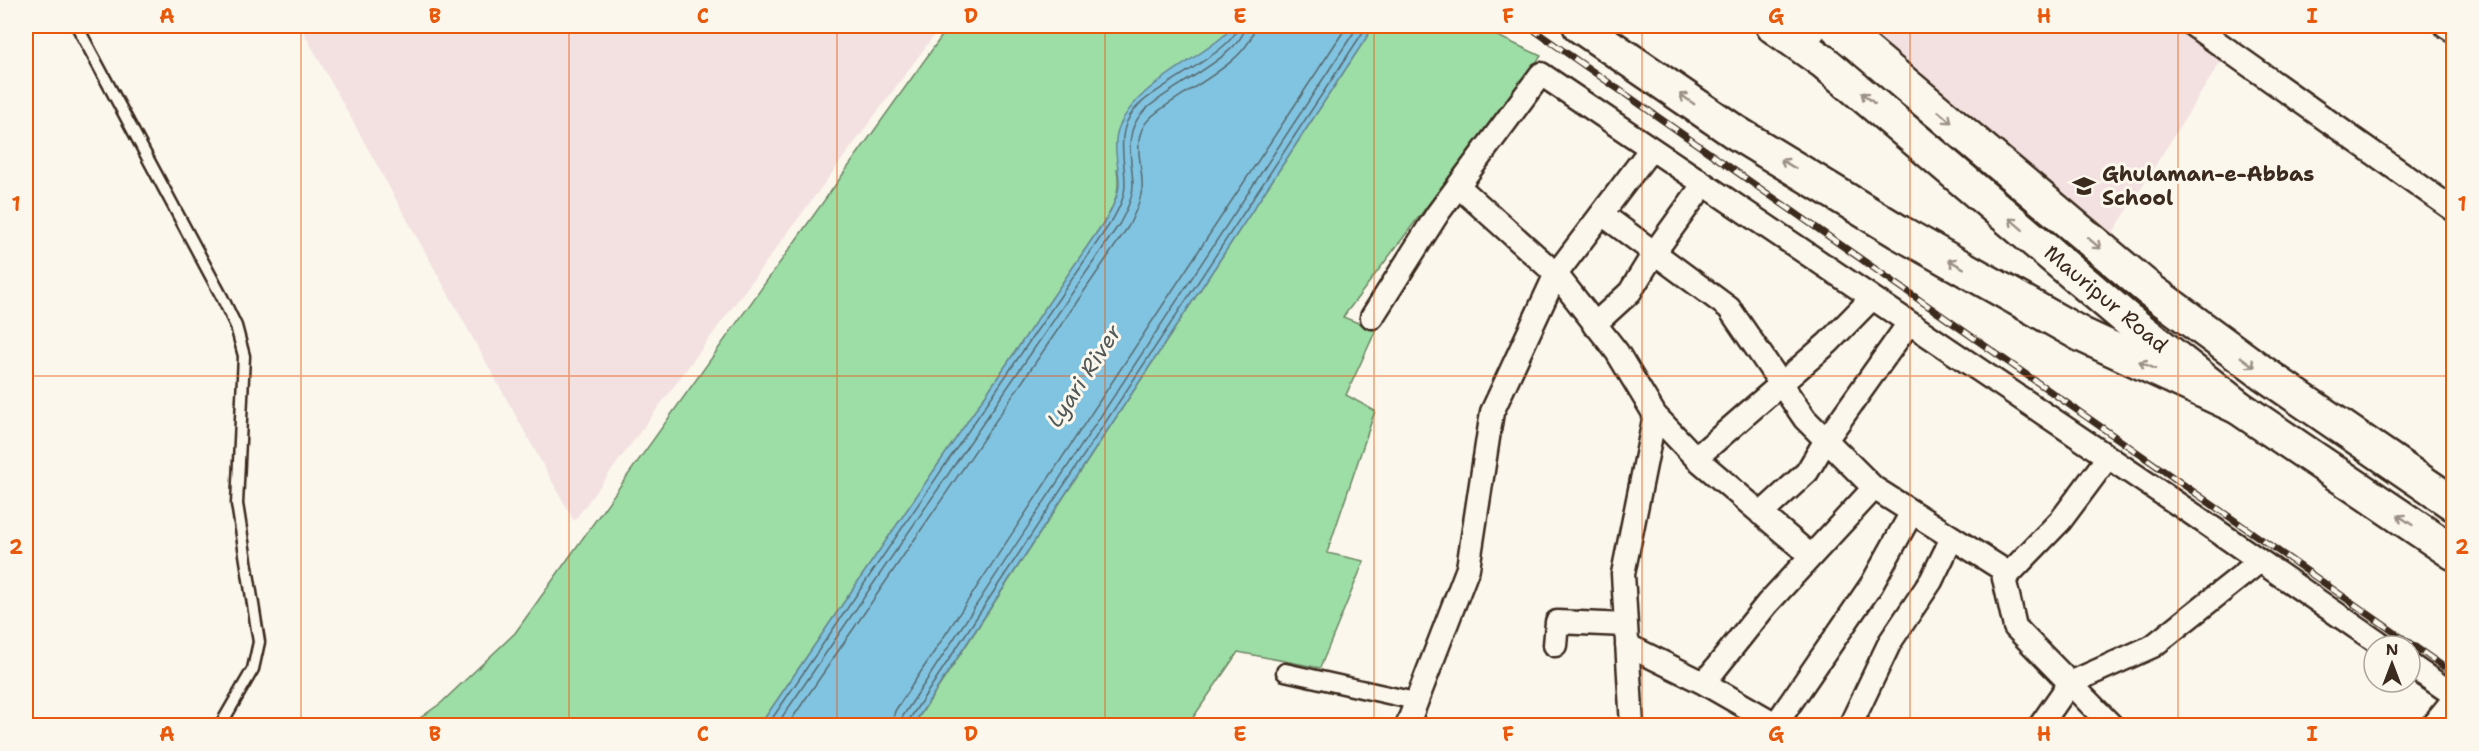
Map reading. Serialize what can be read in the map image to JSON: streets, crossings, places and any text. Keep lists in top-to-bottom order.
{
  "streets": {
    "highway": ["Mauripur Road"]
  },
  "water": ["Lyari River"],
  "places": {
    "school or university": ["Ghulaman-e-Abbas School"]
  },
  "north": "top",
  "grid": {
    "columns": [
      "A",
      "B",
      "C",
      "D",
      "E",
      "F",
      "G",
      "H",
      "I"
    ],
    "rows": ["1", "2"]
  }
}
